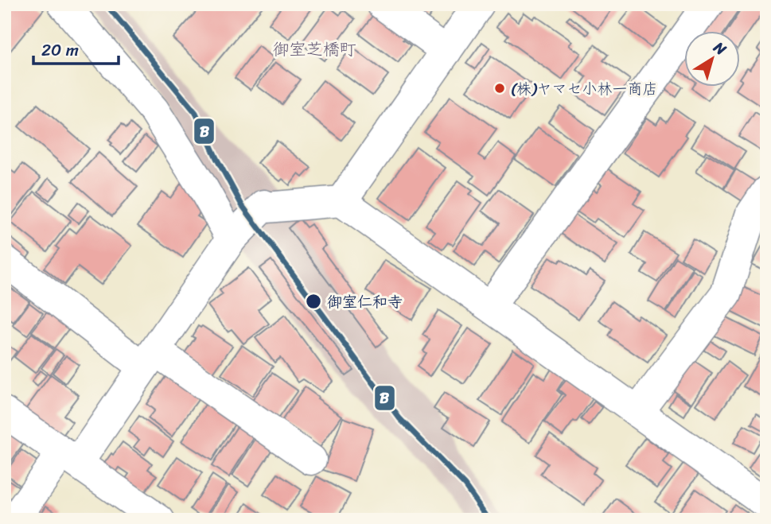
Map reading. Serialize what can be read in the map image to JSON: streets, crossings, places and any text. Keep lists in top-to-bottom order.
{
  "districts": ["御室芝橋町"],
  "places": ["(株)ヤマセ小林一商店", "御室仁和寺"],
  "lines": ["transit line B"],
  "scale_bar": "20 m",
  "north": "top right"
}
